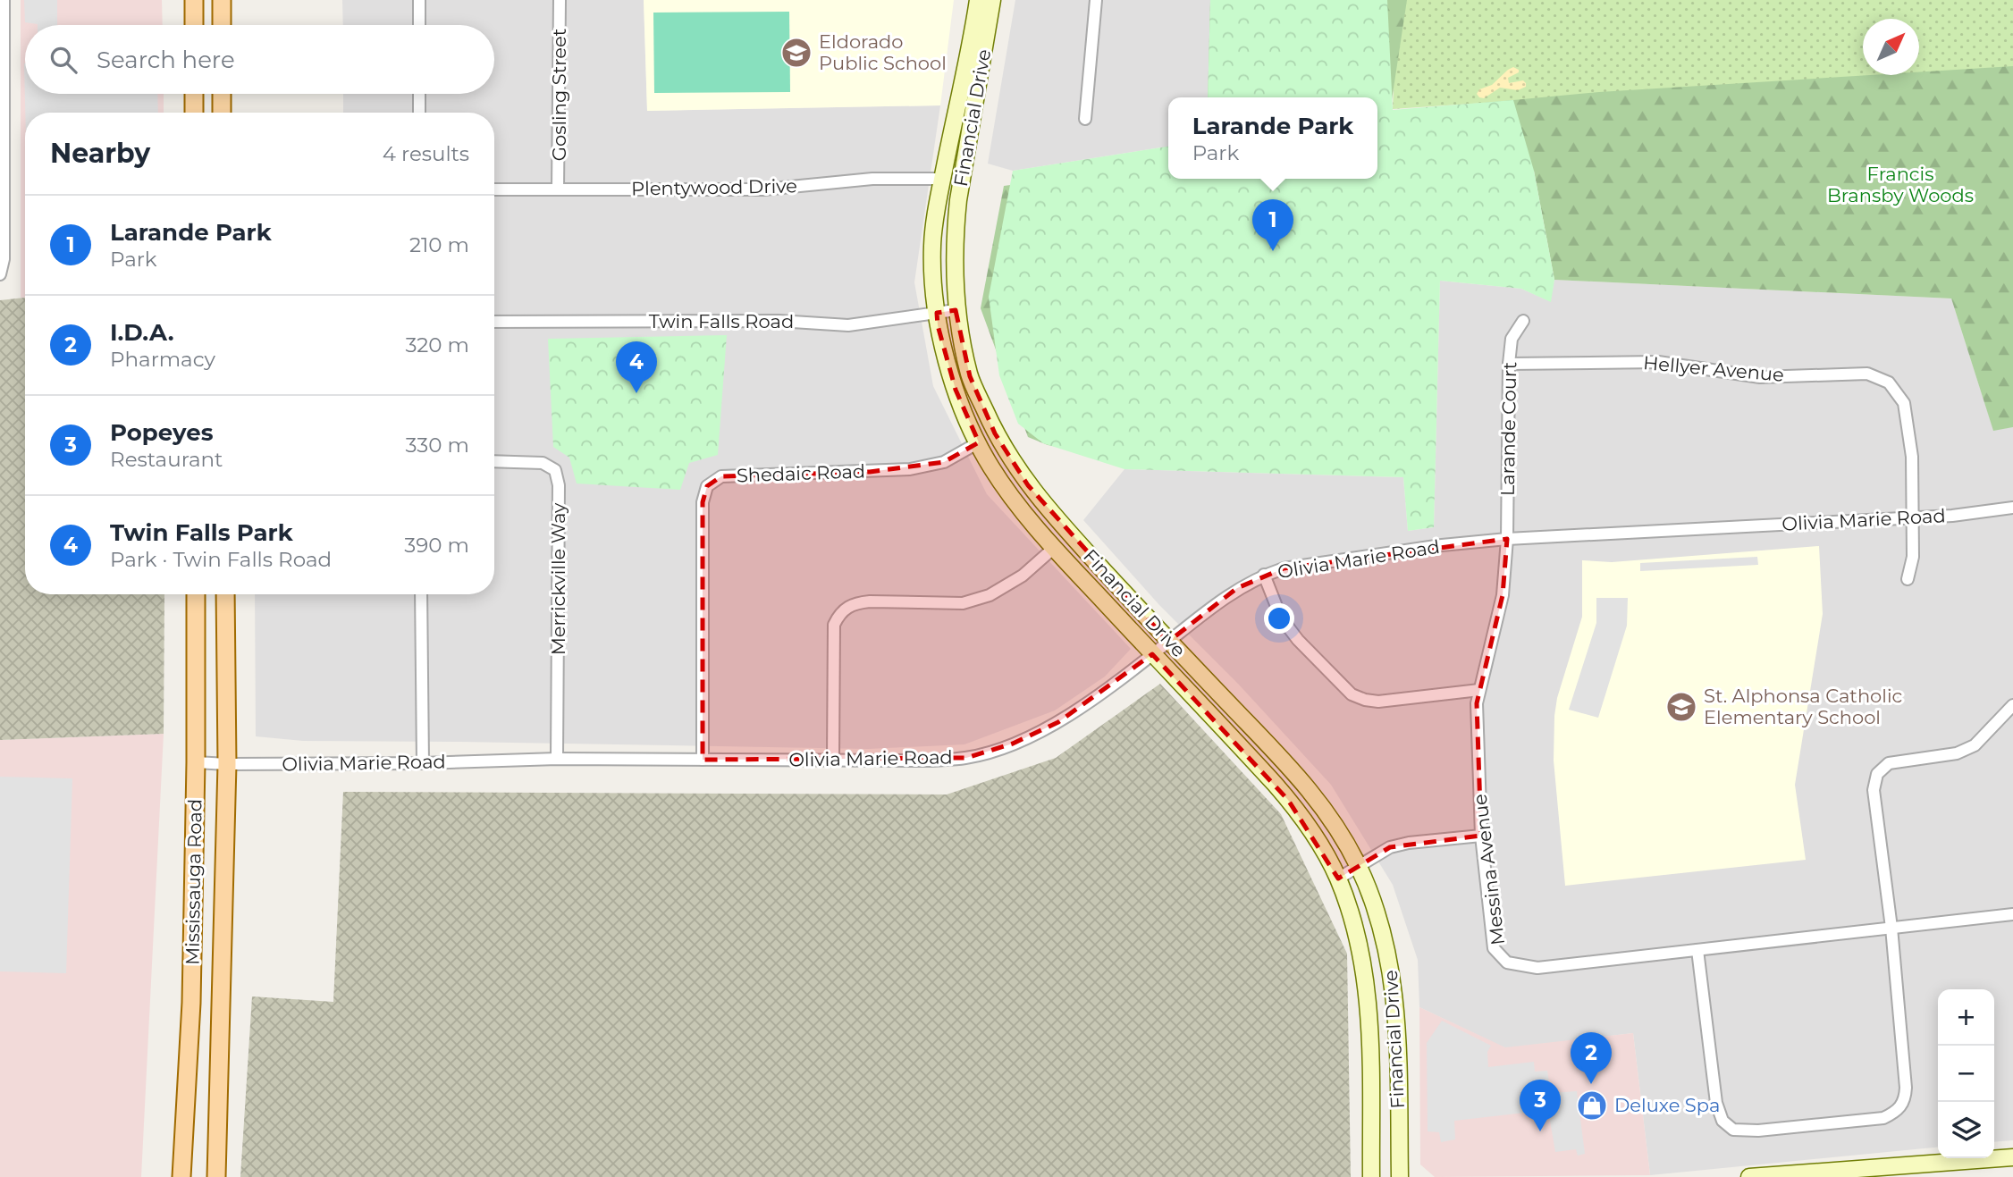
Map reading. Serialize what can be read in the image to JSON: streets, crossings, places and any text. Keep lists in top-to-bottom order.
{
  "streets": {
    "main road": ["Mississauga Road"],
    "street": [
      "Gosling Street",
      "Financial Drive",
      "Plentywood Drive",
      "Twin Falls Road",
      "Hellyer Avenue",
      "Larande Court",
      "Shedaic Road",
      "Olivia Marie Road",
      "Merrickville Way",
      "Messina Avenue"
    ]
  },
  "crossings": [
    ["Gosling Street", "Plentywood Drive"],
    ["Financial Drive", "Plentywood Drive"],
    ["Financial Drive", "Twin Falls Road"],
    ["Financial Drive", "Shedaic Road"],
    ["Financial Drive", "Olivia Marie Road"],
    ["Hellyer Avenue", "Larande Court"],
    ["Hellyer Avenue", "Olivia Marie Road"],
    ["Larande Court", "Olivia Marie Road"],
    ["Larande Court", "Messina Avenue"],
    ["Shedaic Road", "Olivia Marie Road"],
    ["Olivia Marie Road", "Merrickville Way"],
    ["Olivia Marie Road", "Messina Avenue"],
    ["Olivia Marie Road", "Mississauga Road"]
  ],
  "parks": ["Francis Bransby Woods"],
  "places": {
    "school or university": ["Eldorado Public School", "St. Alphonsa Catholic Elementary School"],
    "shop": ["Deluxe Spa"]
  },
  "north": "top right",
  "page": {
    "search": "Search here",
    "popup": ["Larande Park", "Park"],
    "heading": ["Nearby", "4 results"],
    "list": [
      {
        "mark": "1",
        "name": "Larande Park",
        "note": "Park",
        "value": "210 m"
      },
      {
        "mark": "2",
        "name": "I.D.A.",
        "note": "Pharmacy",
        "value": "320 m"
      },
      {
        "mark": "3",
        "name": "Popeyes",
        "note": "Restaurant",
        "value": "330 m"
      },
      {
        "mark": "4",
        "name": "Twin Falls Park",
        "note": "Park · Twin Falls Road",
        "value": "390 m"
      }
    ],
    "pins": [
      "1",
      "4",
      "2",
      "3"
    ],
    "map_buttons": ["+", "−"]
  }
}
